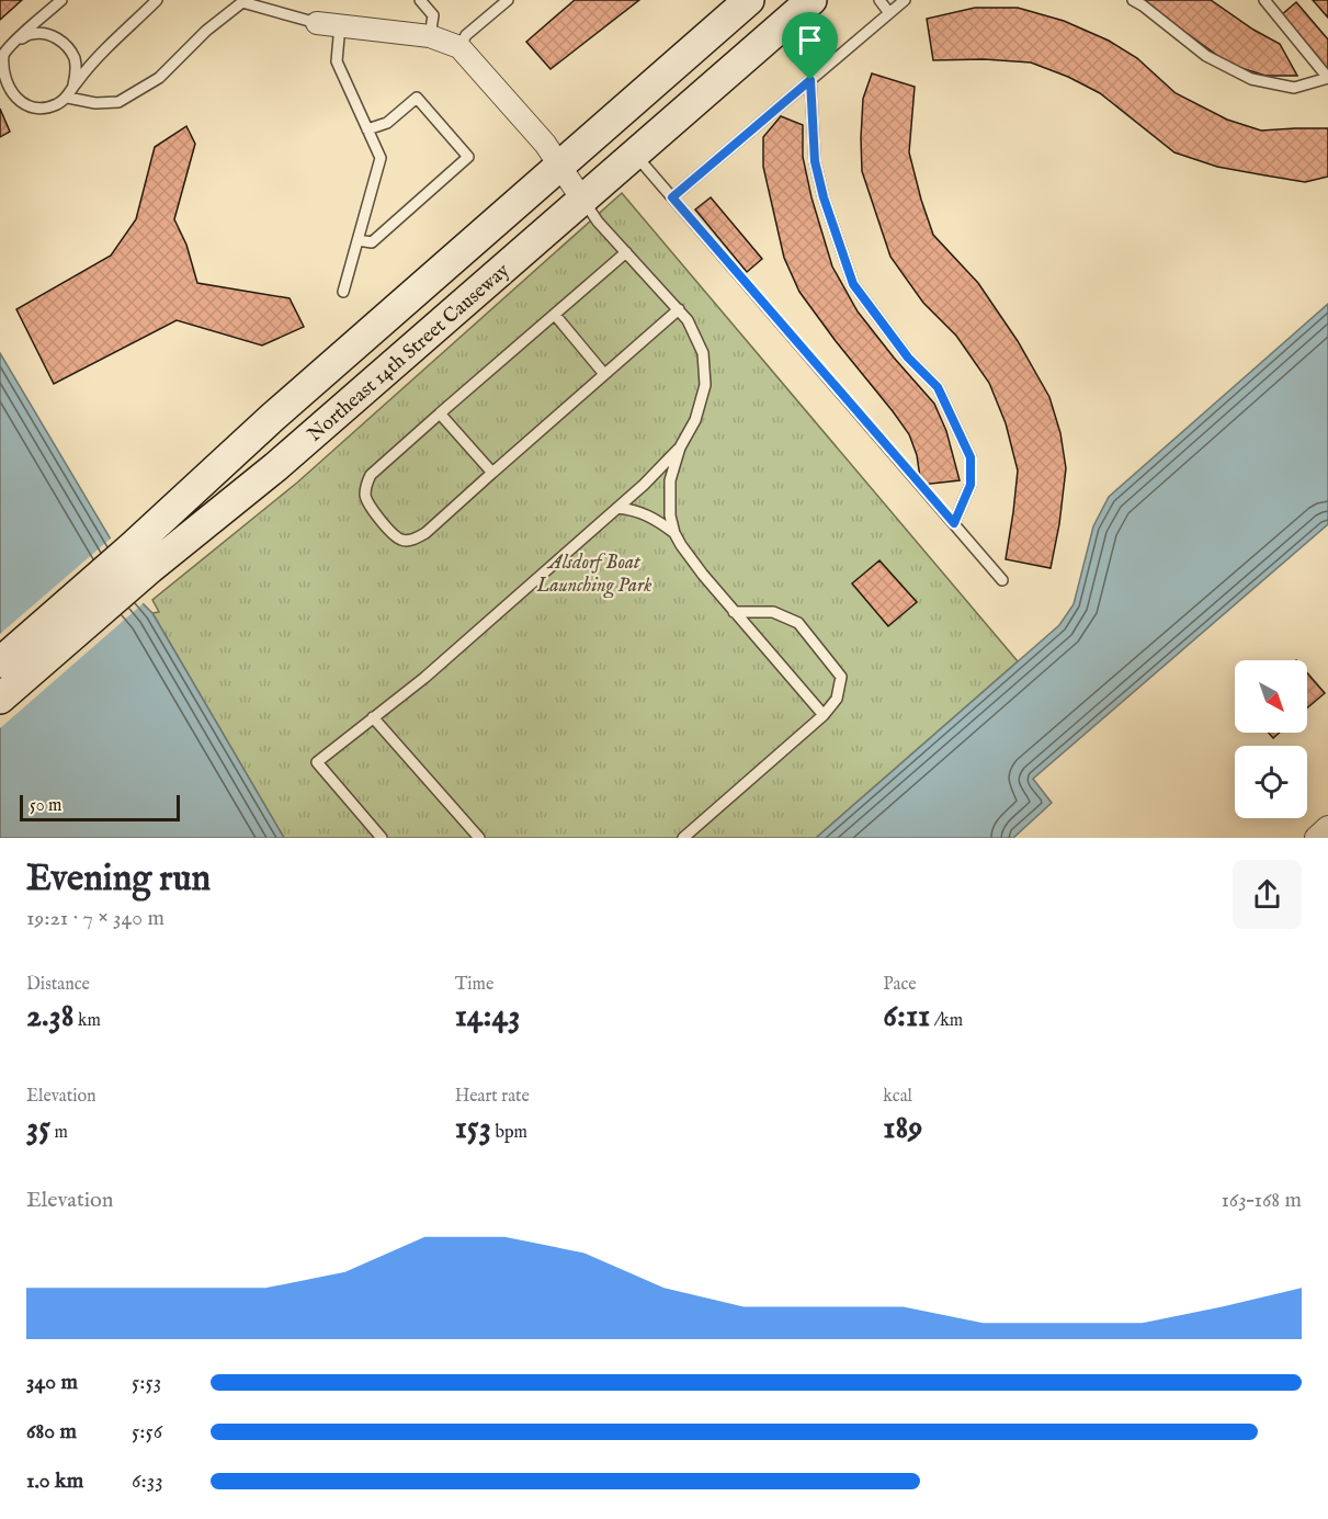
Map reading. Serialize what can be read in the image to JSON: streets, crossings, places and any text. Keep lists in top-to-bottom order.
{
  "streets": {
    "main road": ["Northeast 14th Street Causeway"]
  },
  "parks": ["Alsdorf Boat Launching Park"],
  "scale_bar": "50 m",
  "north": "bottom right",
  "page": {
    "scale": "50 m",
    "heading": ["Evening run", "19:21 · 7 × 340 m"],
    "stats": [
      ["Distance", "2.38 km"],
      ["Time", "14:43"],
      ["Pace", "6:11 /km"],
      ["Elevation", "35 m"],
      ["Heart rate", "153 bpm"],
      ["kcal", "189"]
    ],
    "chart": ["Elevation", "163–168 m"],
    "list": [
      {
        "name": "340 m",
        "note": "5:53"
      },
      {
        "name": "680 m",
        "note": "5:56"
      },
      {
        "name": "1.0 km",
        "note": "6:33"
      }
    ]
  }
}
